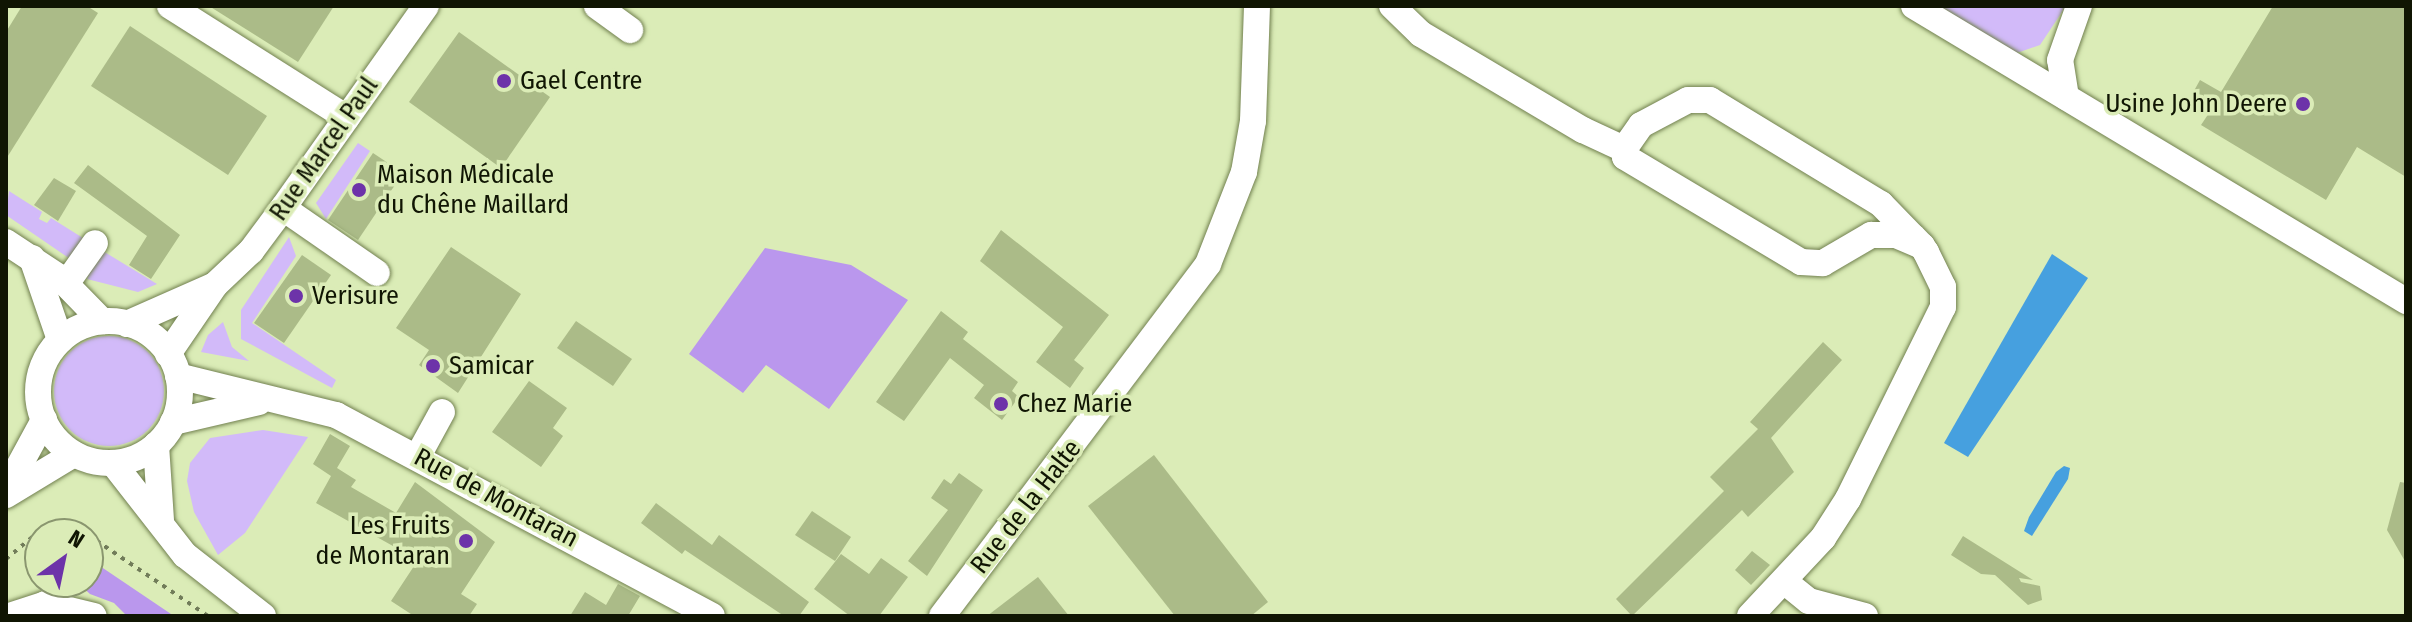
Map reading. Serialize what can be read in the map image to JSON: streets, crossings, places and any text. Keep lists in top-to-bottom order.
{
  "streets": {
    "street": ["Rue Marcel Paul", "Rue de Montaran", "Rue de la Halte"]
  },
  "crossings": [
    ["Rue Marcel Paul", "Rue de Montaran"]
  ],
  "places": [
    "Gael Centre",
    "Usine John Deere",
    "Maison Médicale du Chêne Maillard",
    "Verisure",
    "Samicar",
    "Chez Marie",
    "Les Fruits de Montaran"
  ],
  "north": "top right"
}
